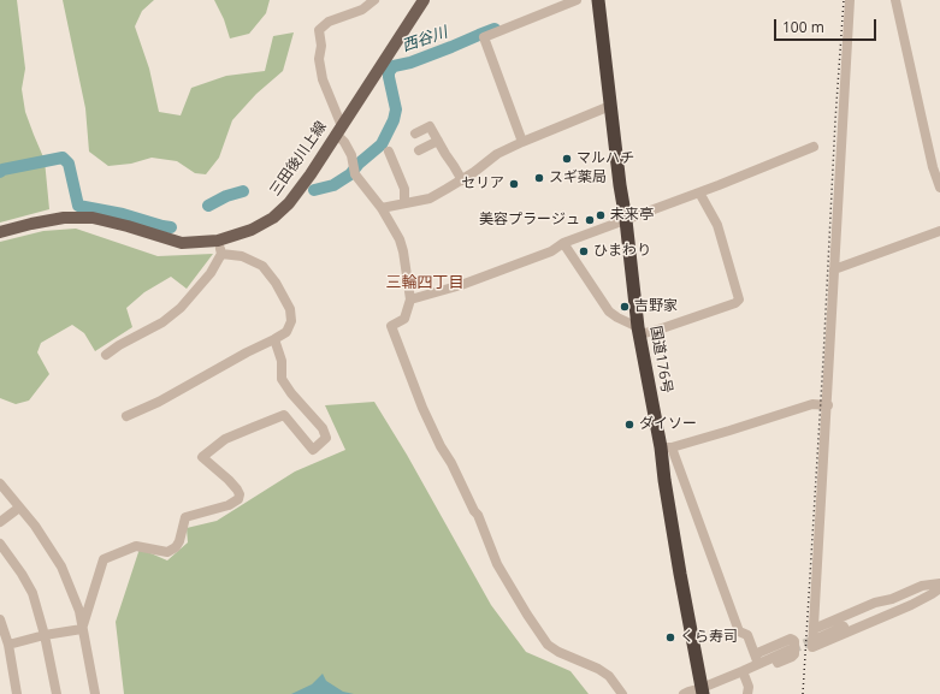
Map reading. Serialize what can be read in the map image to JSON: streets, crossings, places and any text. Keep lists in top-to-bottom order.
{
  "streets": {
    "highway": ["国道176号"],
    "main road": ["三田後川上線"]
  },
  "districts": ["三輪四丁目"],
  "water": ["西谷川"],
  "places": [
    "マルハチ",
    "スギ薬局",
    "セリア",
    "未来亭",
    "美容プラージュ",
    "ひまわり",
    "吉野家",
    "ダイソー",
    "くら寿司"
  ],
  "scale_bar": "100 m"
}
